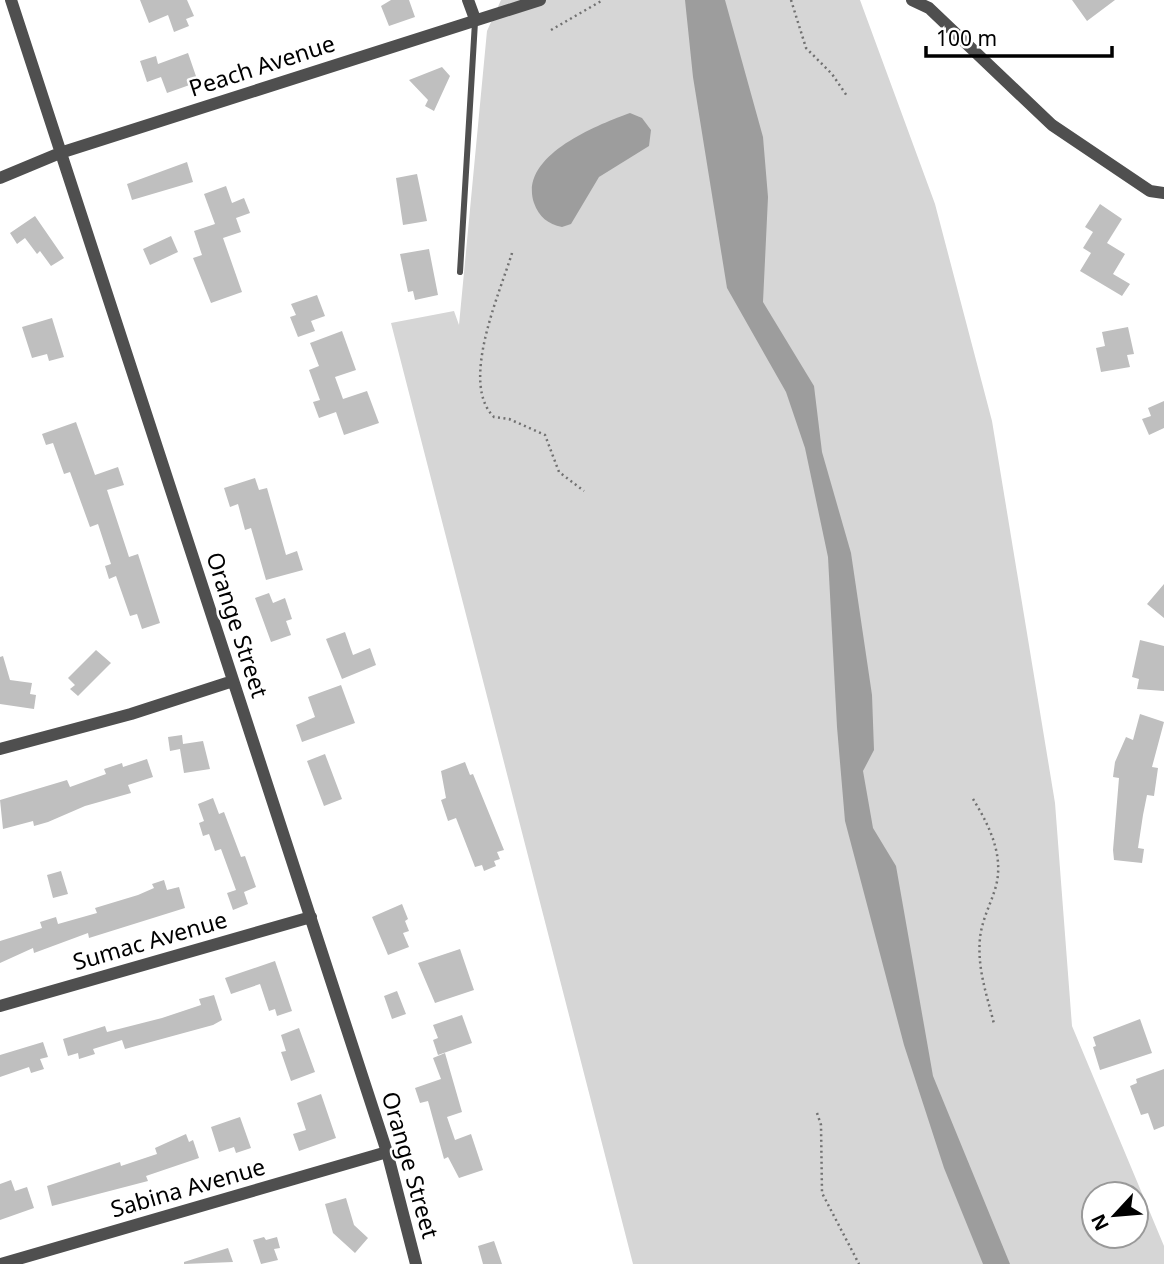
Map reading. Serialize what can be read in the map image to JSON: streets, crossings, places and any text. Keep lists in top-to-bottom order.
{
  "streets": {
    "street": [
      "Peach Avenue",
      "Orange Street",
      "Sumac Avenue",
      "Sabina Avenue"
    ]
  },
  "crossings": [
    ["Peach Avenue", "Orange Street"],
    ["Orange Street", "Sumac Avenue"],
    ["Orange Street", "Sabina Avenue"]
  ],
  "scale_bar": "100 m",
  "north": "bottom left"
}
